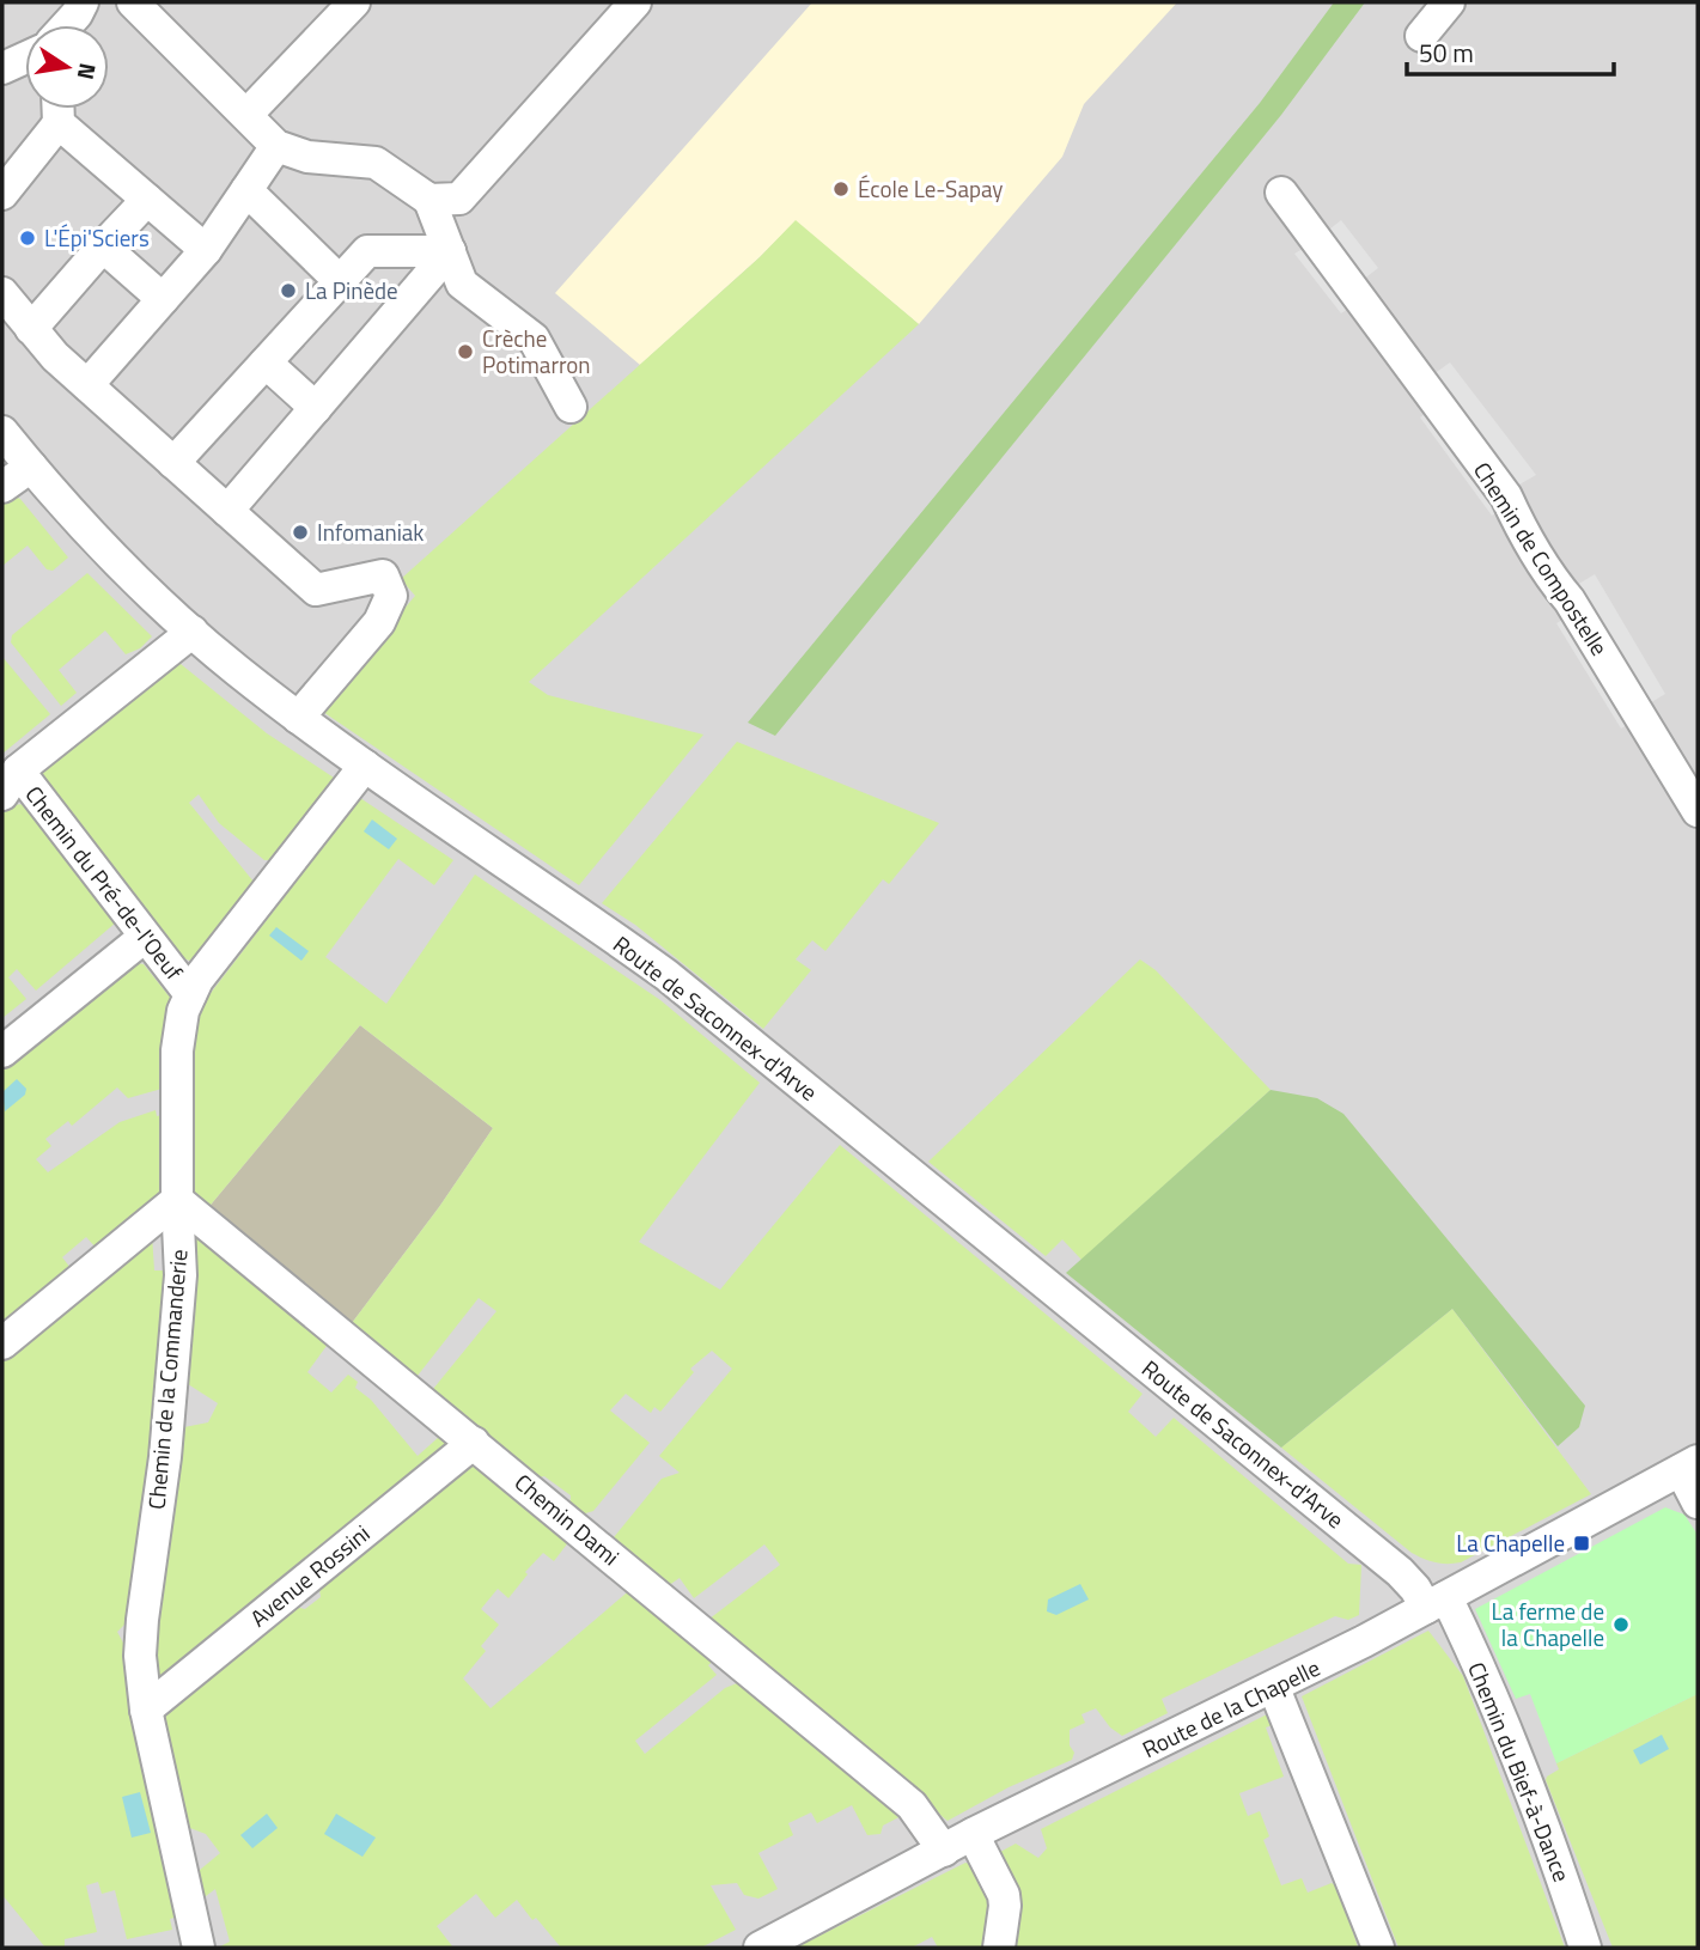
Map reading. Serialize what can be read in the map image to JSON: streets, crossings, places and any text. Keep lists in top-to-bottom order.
{
  "streets": {
    "street": [
      "Chemin de Compostelle",
      "Chemin du Pré-de-l'Oeuf",
      "Route de Saconnex-d'Arve",
      "Chemin de la Commanderie",
      "Chemin Dami",
      "Avenue Rossini",
      "Route de la Chapelle",
      "Chemin du Bief-à-Dance"
    ]
  },
  "crossings": [
    ["Chemin du Pré-de-l'Oeuf", "Route de Saconnex-d'Arve"],
    ["Chemin du Pré-de-l'Oeuf", "Chemin de la Commanderie"],
    ["Route de Saconnex-d'Arve", "Chemin de la Commanderie"],
    ["Route de Saconnex-d'Arve", "Route de la Chapelle"],
    ["Route de Saconnex-d'Arve", "Chemin du Bief-à-Dance"],
    ["Chemin de la Commanderie", "Chemin Dami"],
    ["Chemin de la Commanderie", "Avenue Rossini"],
    ["Chemin Dami", "Avenue Rossini"],
    ["Chemin Dami", "Route de la Chapelle"],
    ["Route de la Chapelle", "Chemin du Bief-à-Dance"]
  ],
  "places": {
    "other": [
      "École Le-Sapay",
      "L'Épi'Sciers",
      "La Pinède",
      "Crèche Potimarron",
      "Infomaniak",
      "La ferme de la Chapelle"
    ],
    "transit": ["La Chapelle"]
  },
  "scale_bar": "50 m",
  "north": "right"
}
